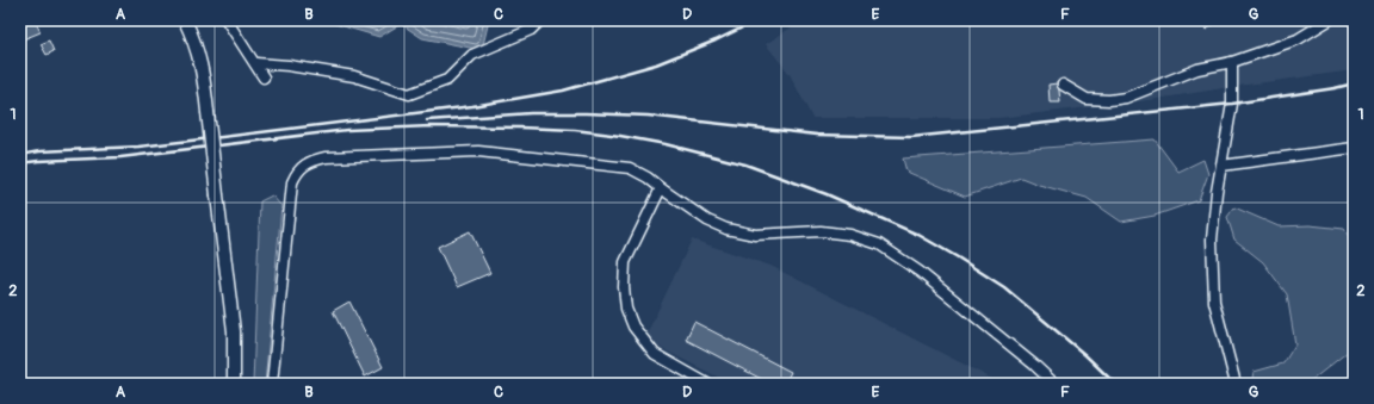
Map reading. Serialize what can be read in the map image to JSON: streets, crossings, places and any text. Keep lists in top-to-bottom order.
{
  "grid": {
    "columns": [
      "A",
      "B",
      "C",
      "D",
      "E",
      "F",
      "G"
    ],
    "rows": ["1", "2"]
  }
}
